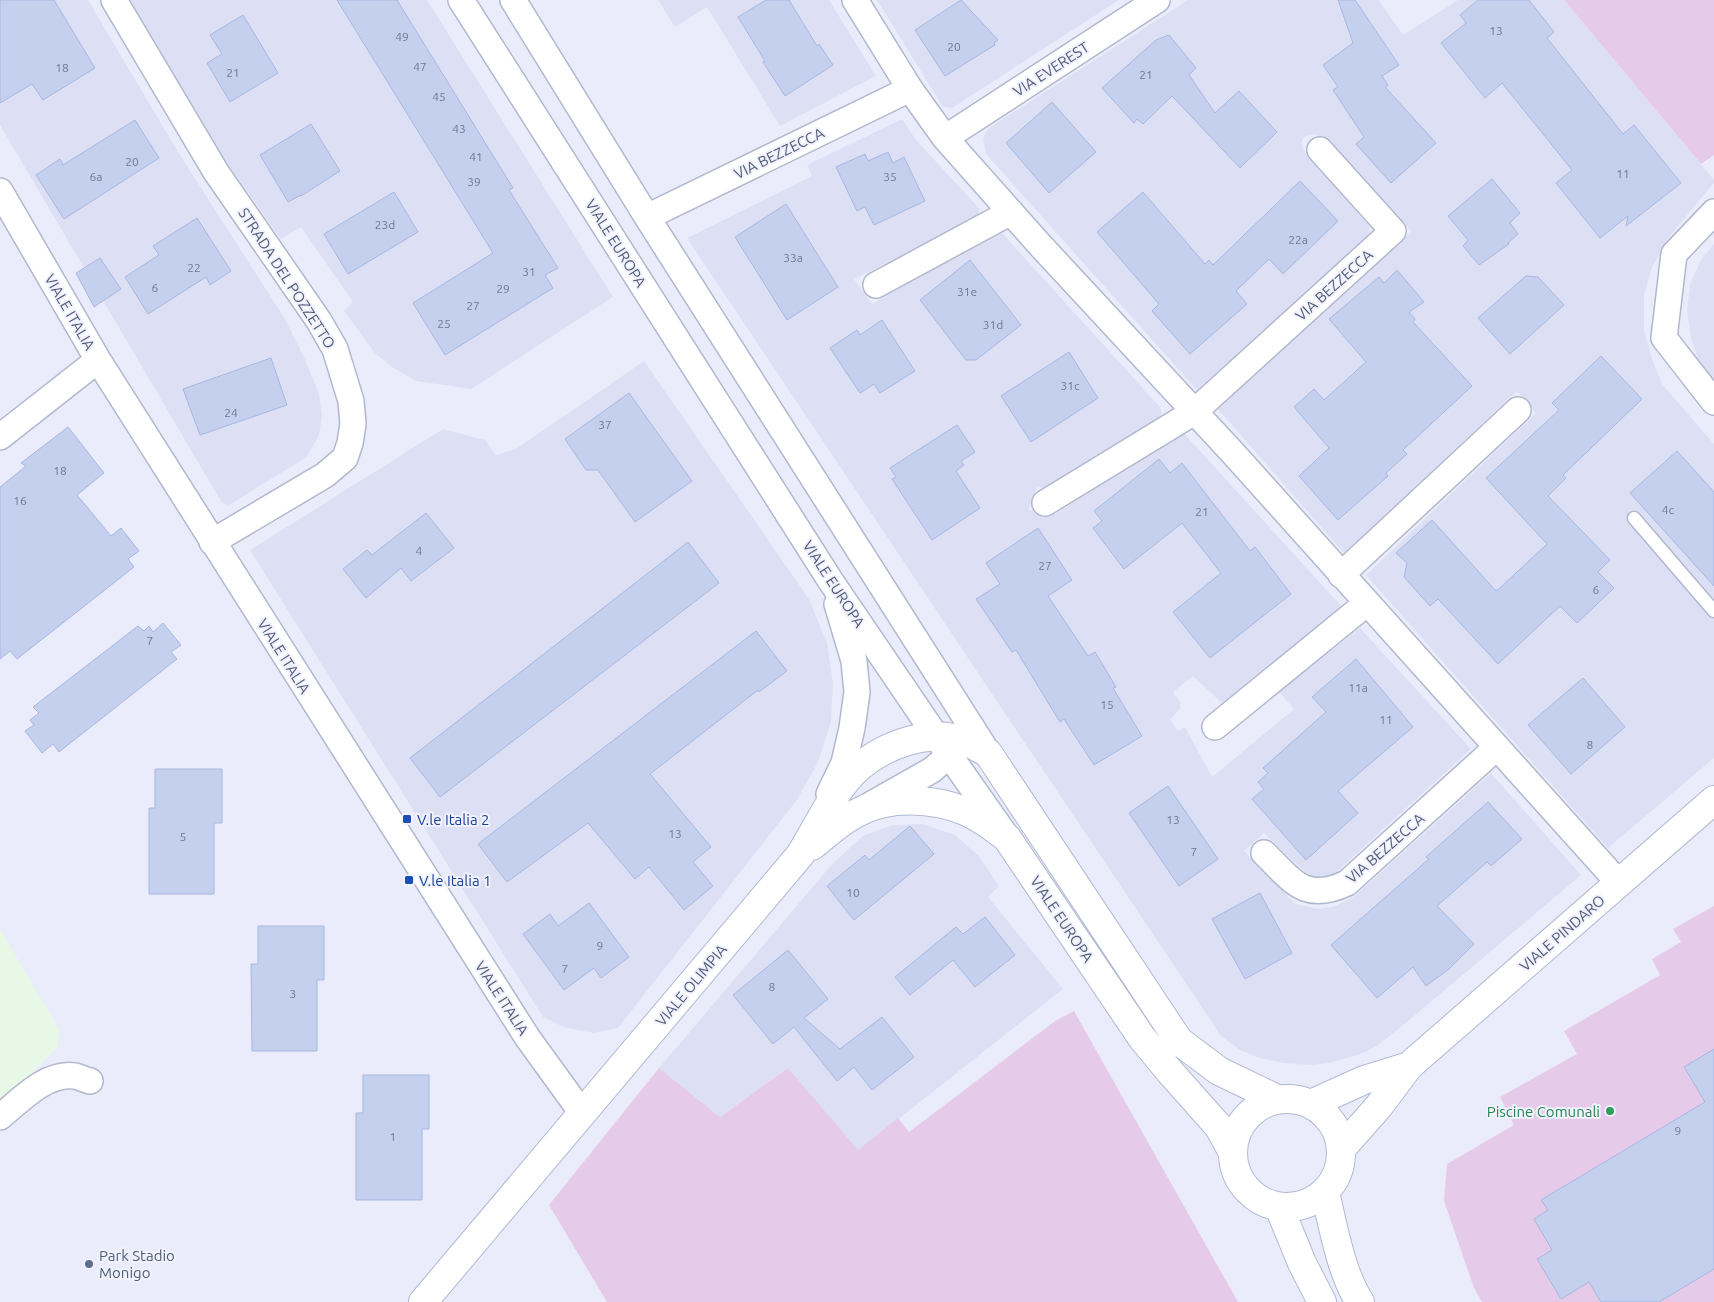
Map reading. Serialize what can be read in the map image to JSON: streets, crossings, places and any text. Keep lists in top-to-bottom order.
{
  "streets": {
    "street": [
      "VIA EVEREST",
      "VIA BEZZECCA",
      "VIALE EUROPA",
      "STRADA DEL POZZETTO",
      "VIALE ITALIA",
      "VIALE PINDARO",
      "VIALE OLIMPIA"
    ]
  },
  "crossings": [
    ["VIA BEZZECCA", "VIALE EUROPA"],
    ["VIALE EUROPA", "VIALE PINDARO"],
    ["VIALE EUROPA", "VIALE OLIMPIA"],
    ["STRADA DEL POZZETTO", "VIALE ITALIA"],
    ["VIALE ITALIA", "VIALE OLIMPIA"]
  ],
  "places": {
    "transit": ["V.le Italia 2", "V.le Italia 1"],
    "other": ["Piscine Comunali", "Park Stadio Monigo"]
  },
  "house_numbers": [
    "13",
    "49",
    "20",
    "47",
    "18",
    "21",
    "21",
    "45",
    "43",
    "41",
    "20",
    "11",
    "6a",
    "35",
    "39",
    "23d",
    "22a",
    "33a",
    "22",
    "31",
    "6",
    "29",
    "31e",
    "27",
    "25",
    "31d",
    "31c",
    "24",
    "37",
    "18",
    "16",
    "4c",
    "21",
    "4",
    "27",
    "6",
    "7",
    "11a",
    "15",
    "11",
    "8",
    "13",
    "13",
    "5",
    "7",
    "10",
    "9",
    "7",
    "8",
    "3",
    "9",
    "1"
  ]
}
